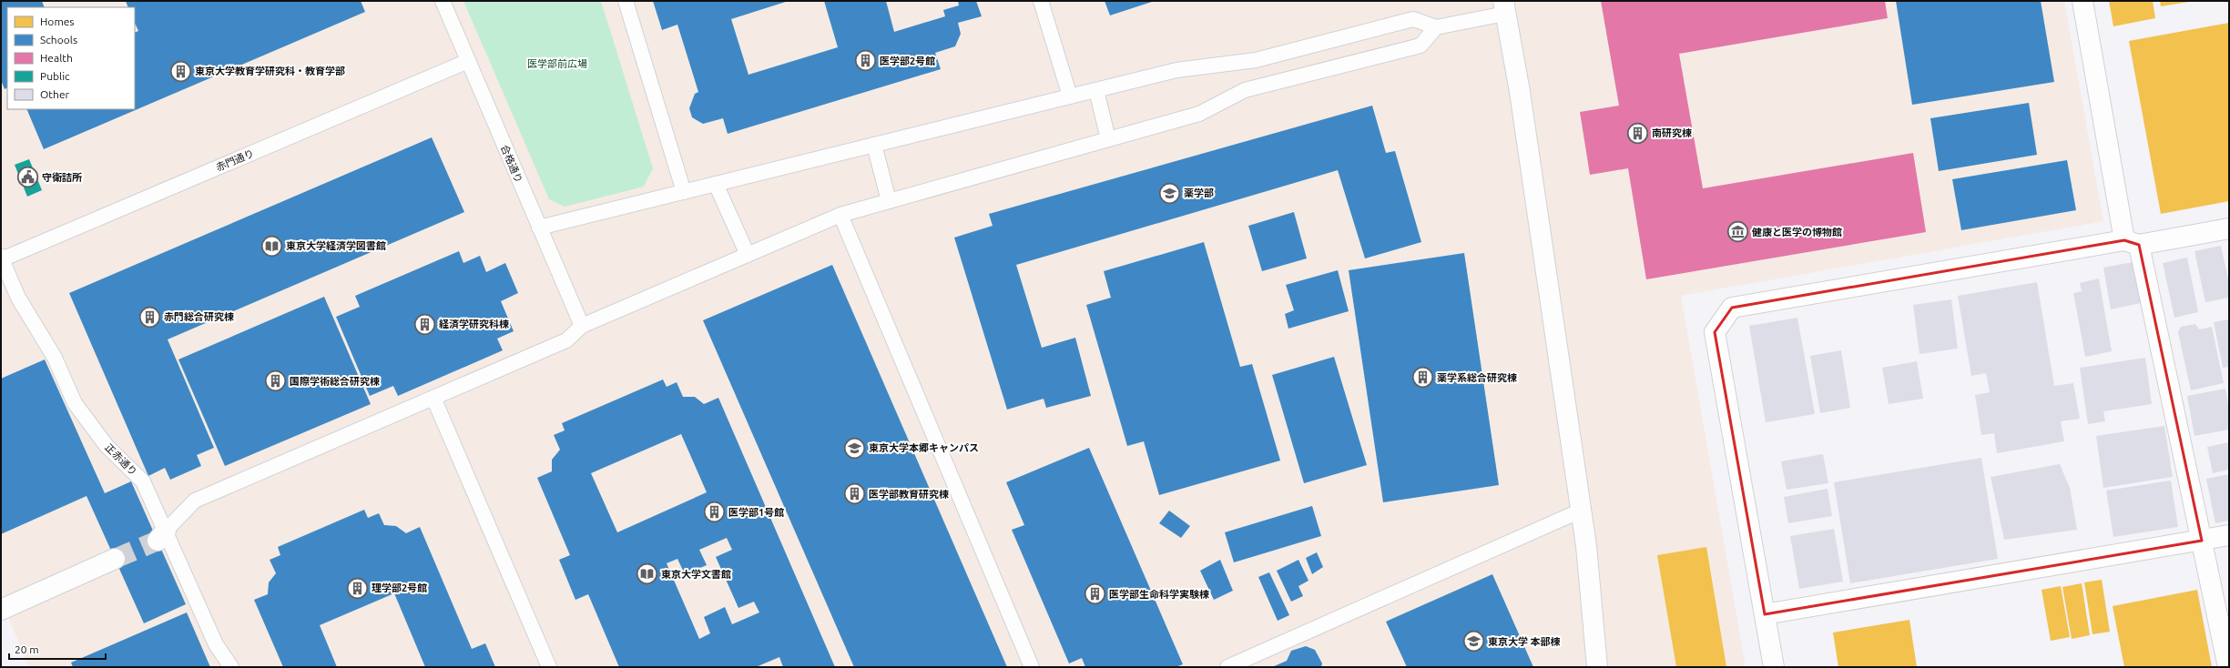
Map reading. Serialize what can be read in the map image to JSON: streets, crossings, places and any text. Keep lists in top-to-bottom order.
{
  "streets": {
    "lane": ["赤門通り", "合格通り", "正赤通り"]
  },
  "crossings": [
    ["赤門通り", "合格通り"],
    ["赤門通り", "正赤通り"]
  ],
  "parks": ["医学部前広場"],
  "places": {
    "building": [
      "医学部2号館",
      "東京大学教育学研究科・教育学部",
      "南研究棟",
      "赤門総合研究棟",
      "経済学研究科棟",
      "薬学系総合研究棟",
      "国際学術総合研究棟",
      "医学部教育研究棟",
      "医学部1号館",
      "理学部2号館",
      "医学部生命科学実験棟"
    ],
    "public building": ["守衛詰所"],
    "school or university": ["薬学部", "東京大学本郷キャンパス", "東京大学 本部棟"],
    "museum": ["健康と医学の博物館"],
    "library": ["東京大学経済学図書館", "東京大学文書館"]
  },
  "legend": [
    "Homes",
    "Schools",
    "Health",
    "Public",
    "Other"
  ],
  "scale_bar": "20 m"
}
